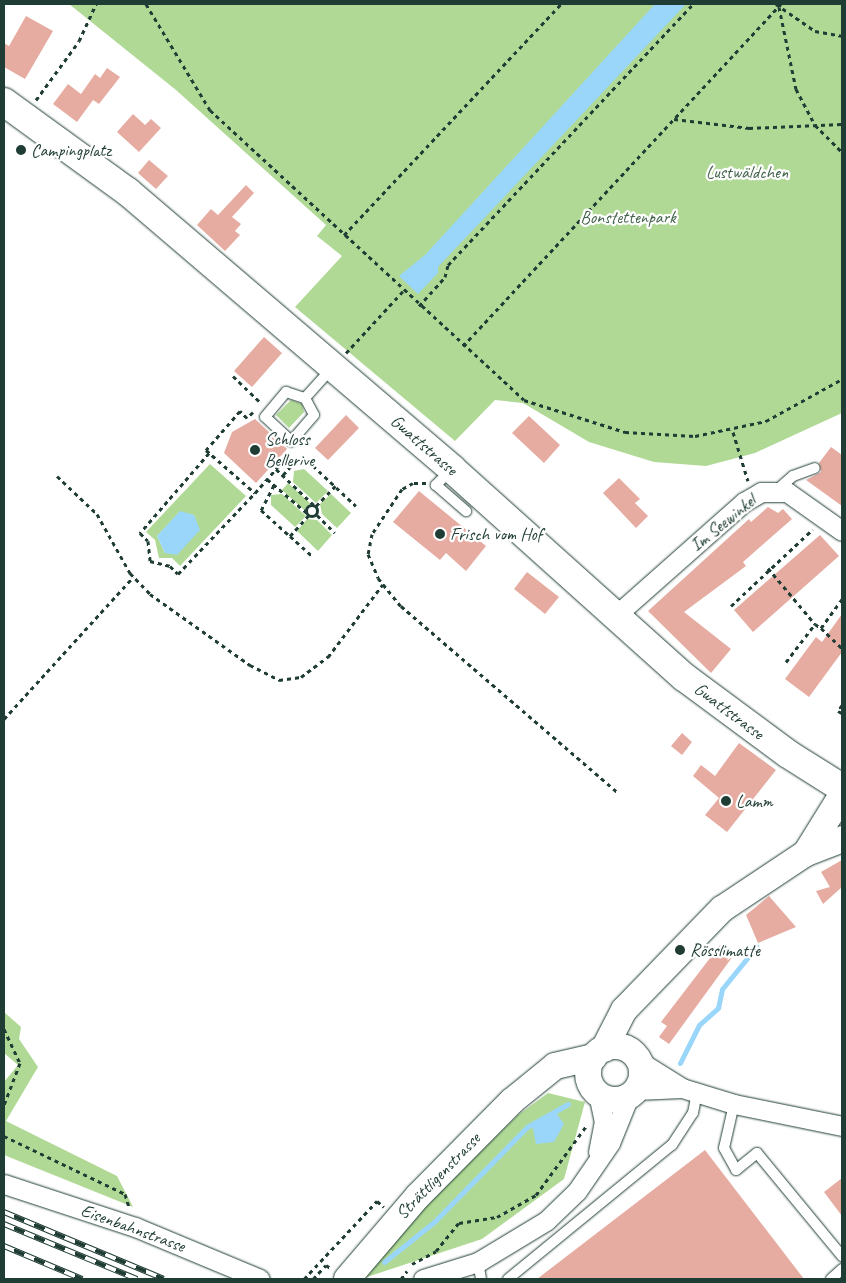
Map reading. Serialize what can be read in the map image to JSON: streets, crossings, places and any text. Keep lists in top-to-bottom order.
{
  "streets": {
    "main road": ["Gwattstrasse", "Strättligenstrasse"],
    "street": ["Im Seewinkel", "Eisenbahnstrasse"]
  },
  "crossings": [
    ["Gwattstrasse", "Im Seewinkel"]
  ],
  "parks": ["Lustwäldchen", "Bonstettenpark"],
  "places": [
    "Campingplatz",
    "Schloss Bellerive",
    "Frisch vom Hof",
    "Lamm",
    "Rösslimatte"
  ]
}
